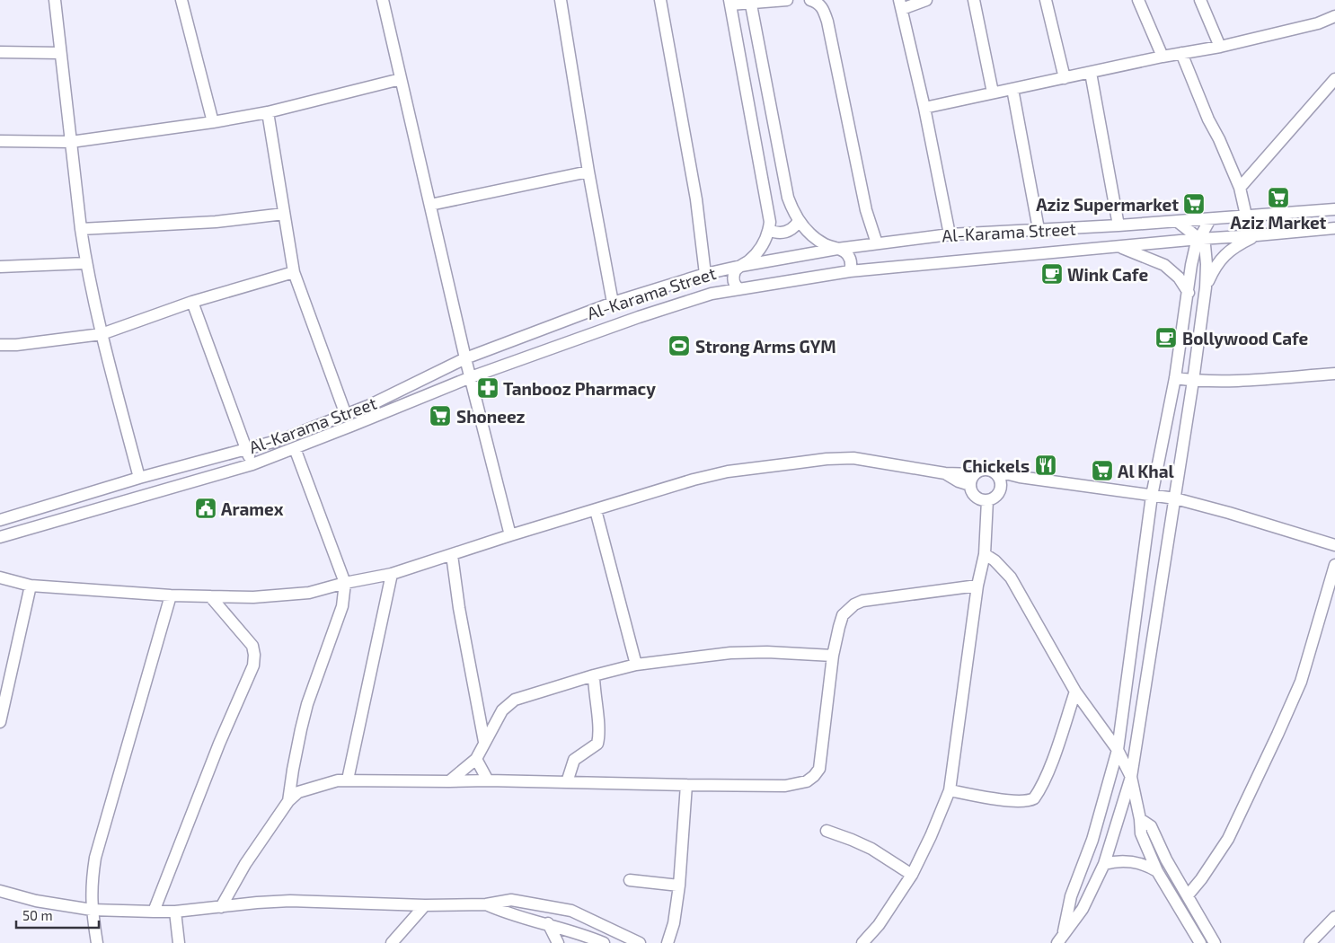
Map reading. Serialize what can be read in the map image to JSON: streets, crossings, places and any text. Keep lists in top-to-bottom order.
{
  "streets": {
    "street": ["Al-Karama Street"]
  },
  "places": {
    "supermarket": [
      "Aziz Market",
      "Aziz Supermarket",
      "Shoneez",
      "Al Khal"
    ],
    "cafe": ["Wink Cafe", "Bollywood Cafe"],
    "sports": ["Strong Arms GYM"],
    "pharmacy": ["Tanbooz Pharmacy"],
    "restaurant": ["Chickels"],
    "public building": ["Aramex"]
  },
  "scale_bar": "50 m"
}
